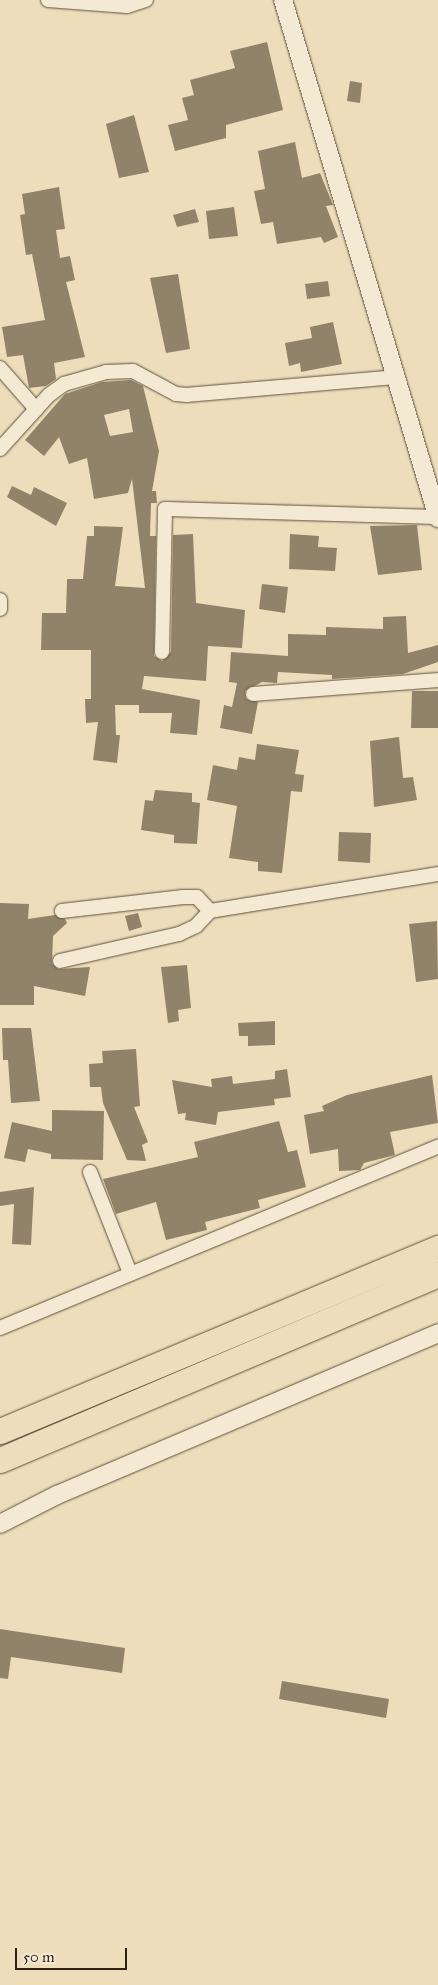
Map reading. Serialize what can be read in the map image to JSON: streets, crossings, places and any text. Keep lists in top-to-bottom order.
{
  "scale_bar": "50 m"
}
